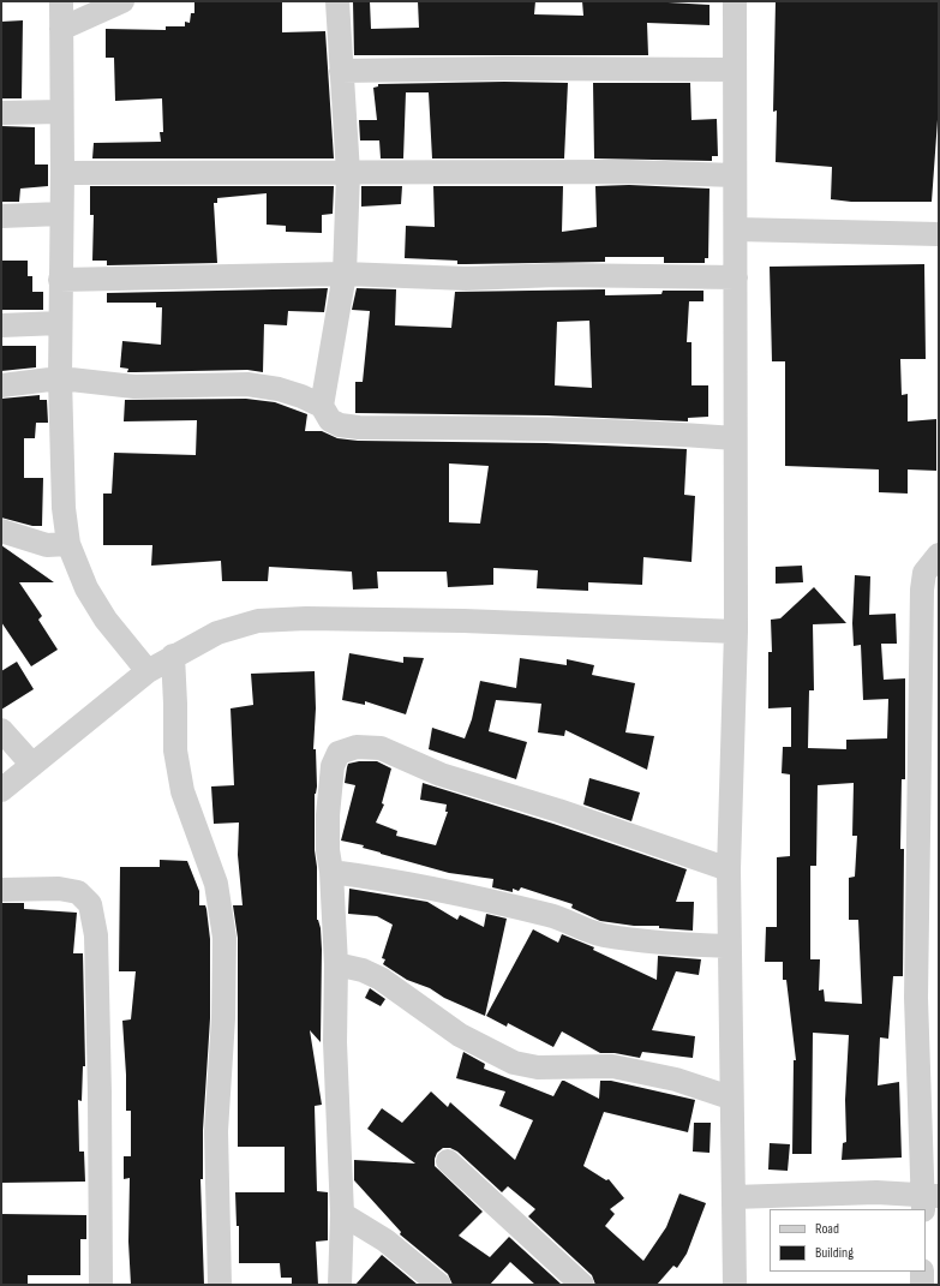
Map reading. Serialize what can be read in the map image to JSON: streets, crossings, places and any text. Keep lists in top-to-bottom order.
{
  "legend": ["Road", "Building"]
}
